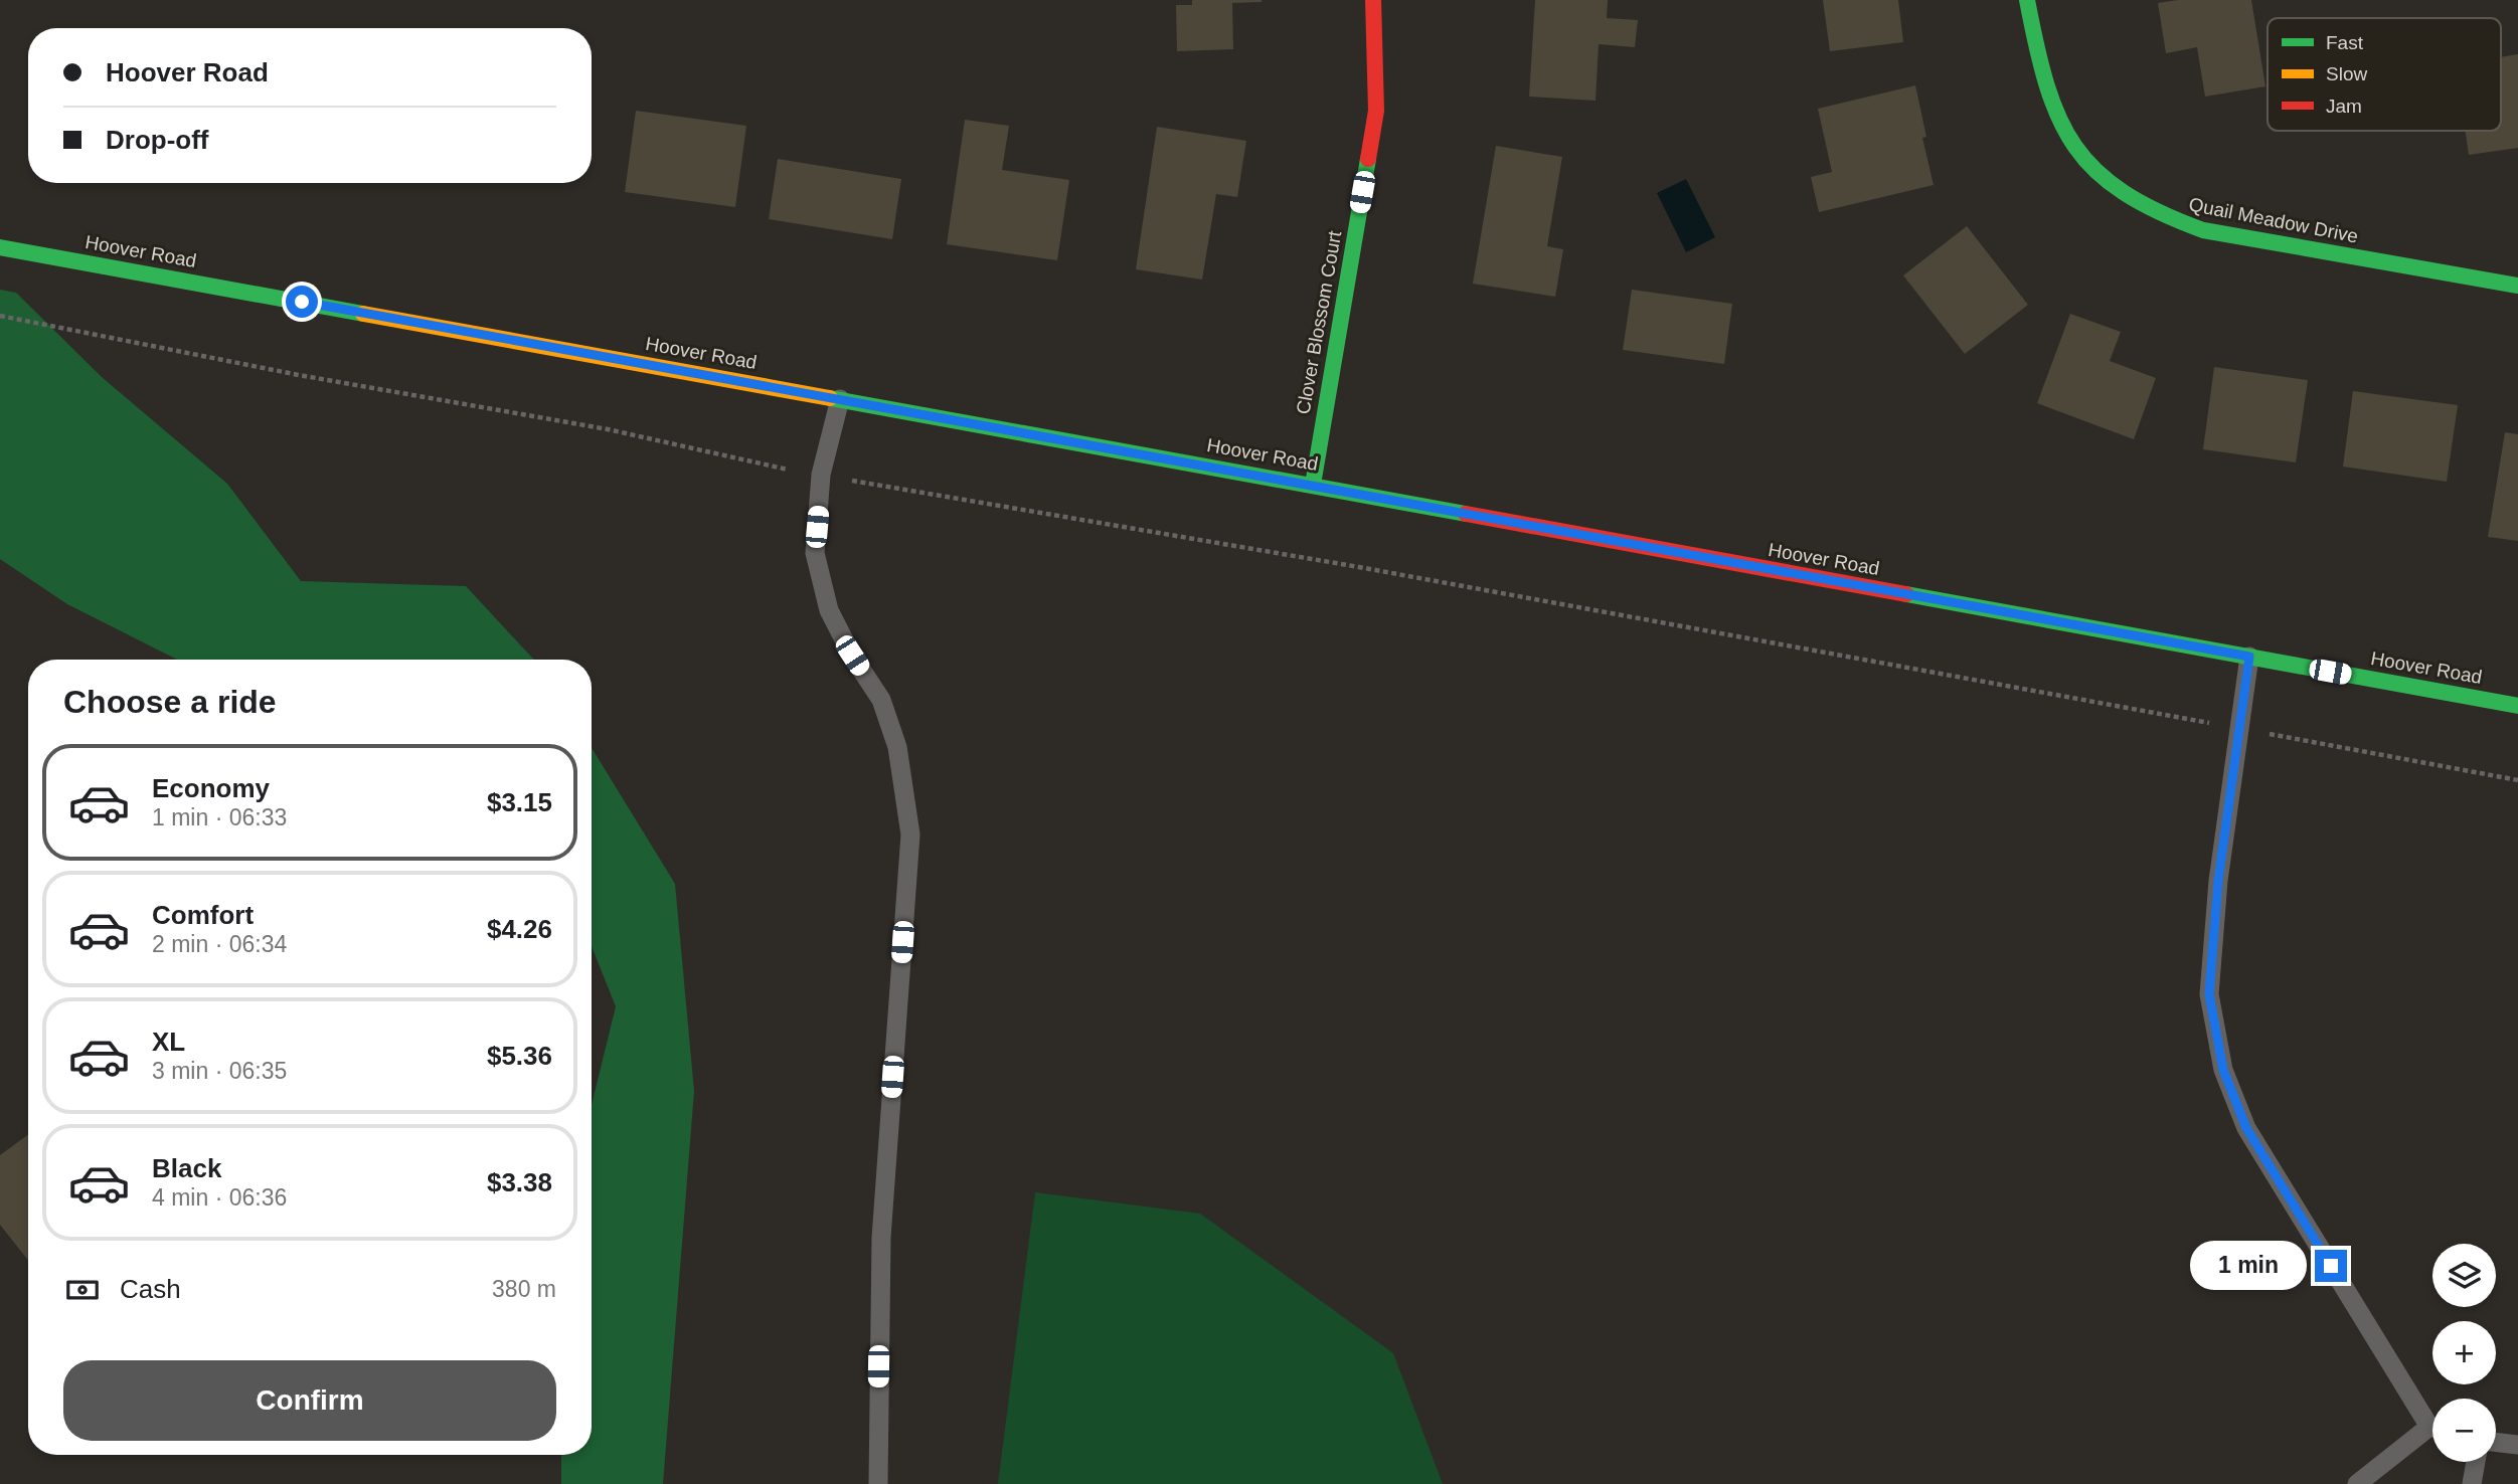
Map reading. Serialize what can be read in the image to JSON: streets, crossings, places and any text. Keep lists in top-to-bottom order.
{
  "streets": {
    "main road": ["Quail Meadow Drive", "Hoover Road", "Clover Blossom Court"]
  },
  "crossings": [
    ["Hoover Road", "Clover Blossom Court"]
  ],
  "legend": ["Fast", "Slow", "Jam"],
  "page": {
    "banner": ["Hoover Road", "Drop-off"],
    "heading": "Choose a ride",
    "list": [
      {
        "name": "Economy",
        "note": "1 min · 06:33",
        "value": "$3.15"
      },
      {
        "name": "Comfort",
        "note": "2 min · 06:34",
        "value": "$4.26"
      },
      {
        "name": "XL",
        "note": "3 min · 06:35",
        "value": "$5.36"
      },
      {
        "name": "Black",
        "note": "4 min · 06:36",
        "value": "$3.38"
      }
    ],
    "bubble": "1 min",
    "map_buttons": ["+", "−"],
    "pay": ["Cash", "380 m"],
    "buttons": "Confirm"
  }
}
